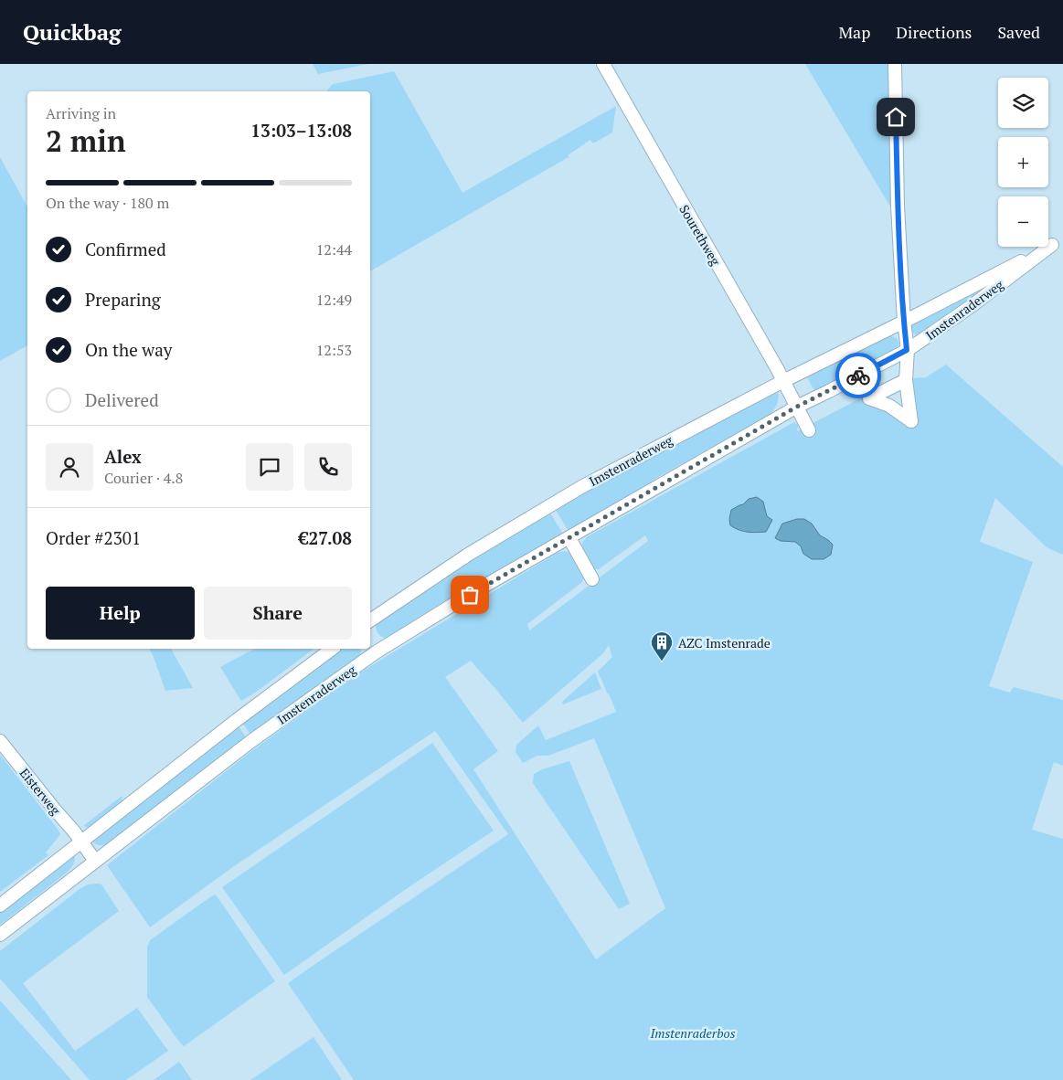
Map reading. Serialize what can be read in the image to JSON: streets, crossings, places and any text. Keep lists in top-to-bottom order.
{
  "streets": {
    "street": ["Sourethweg", "Imstenraderweg", "Eisterweg"]
  },
  "crossings": [
    ["Sourethweg", "Imstenraderweg"],
    ["Imstenraderweg", "Eisterweg"]
  ],
  "parks": ["Imstenraderbos"],
  "places": {
    "building": ["AZC Imstenrade"]
  },
  "page": {
    "header": "Quickbag",
    "nav": ["Map", "Directions", "Saved"],
    "map_buttons": ["+", "−"],
    "heading": ["2 min", "Arriving in", "13:03–13:08"],
    "panel": [
      "Alex",
      "Courier · 4.8",
      "Order #2301",
      "€27.08"
    ],
    "bar": "On the way · 180 m",
    "list": [
      ["Confirmed", "12:44"],
      ["Preparing", "12:49"],
      ["On the way", "12:53"],
      "Delivered"
    ],
    "buttons": ["Help", "Share"]
  }
}
